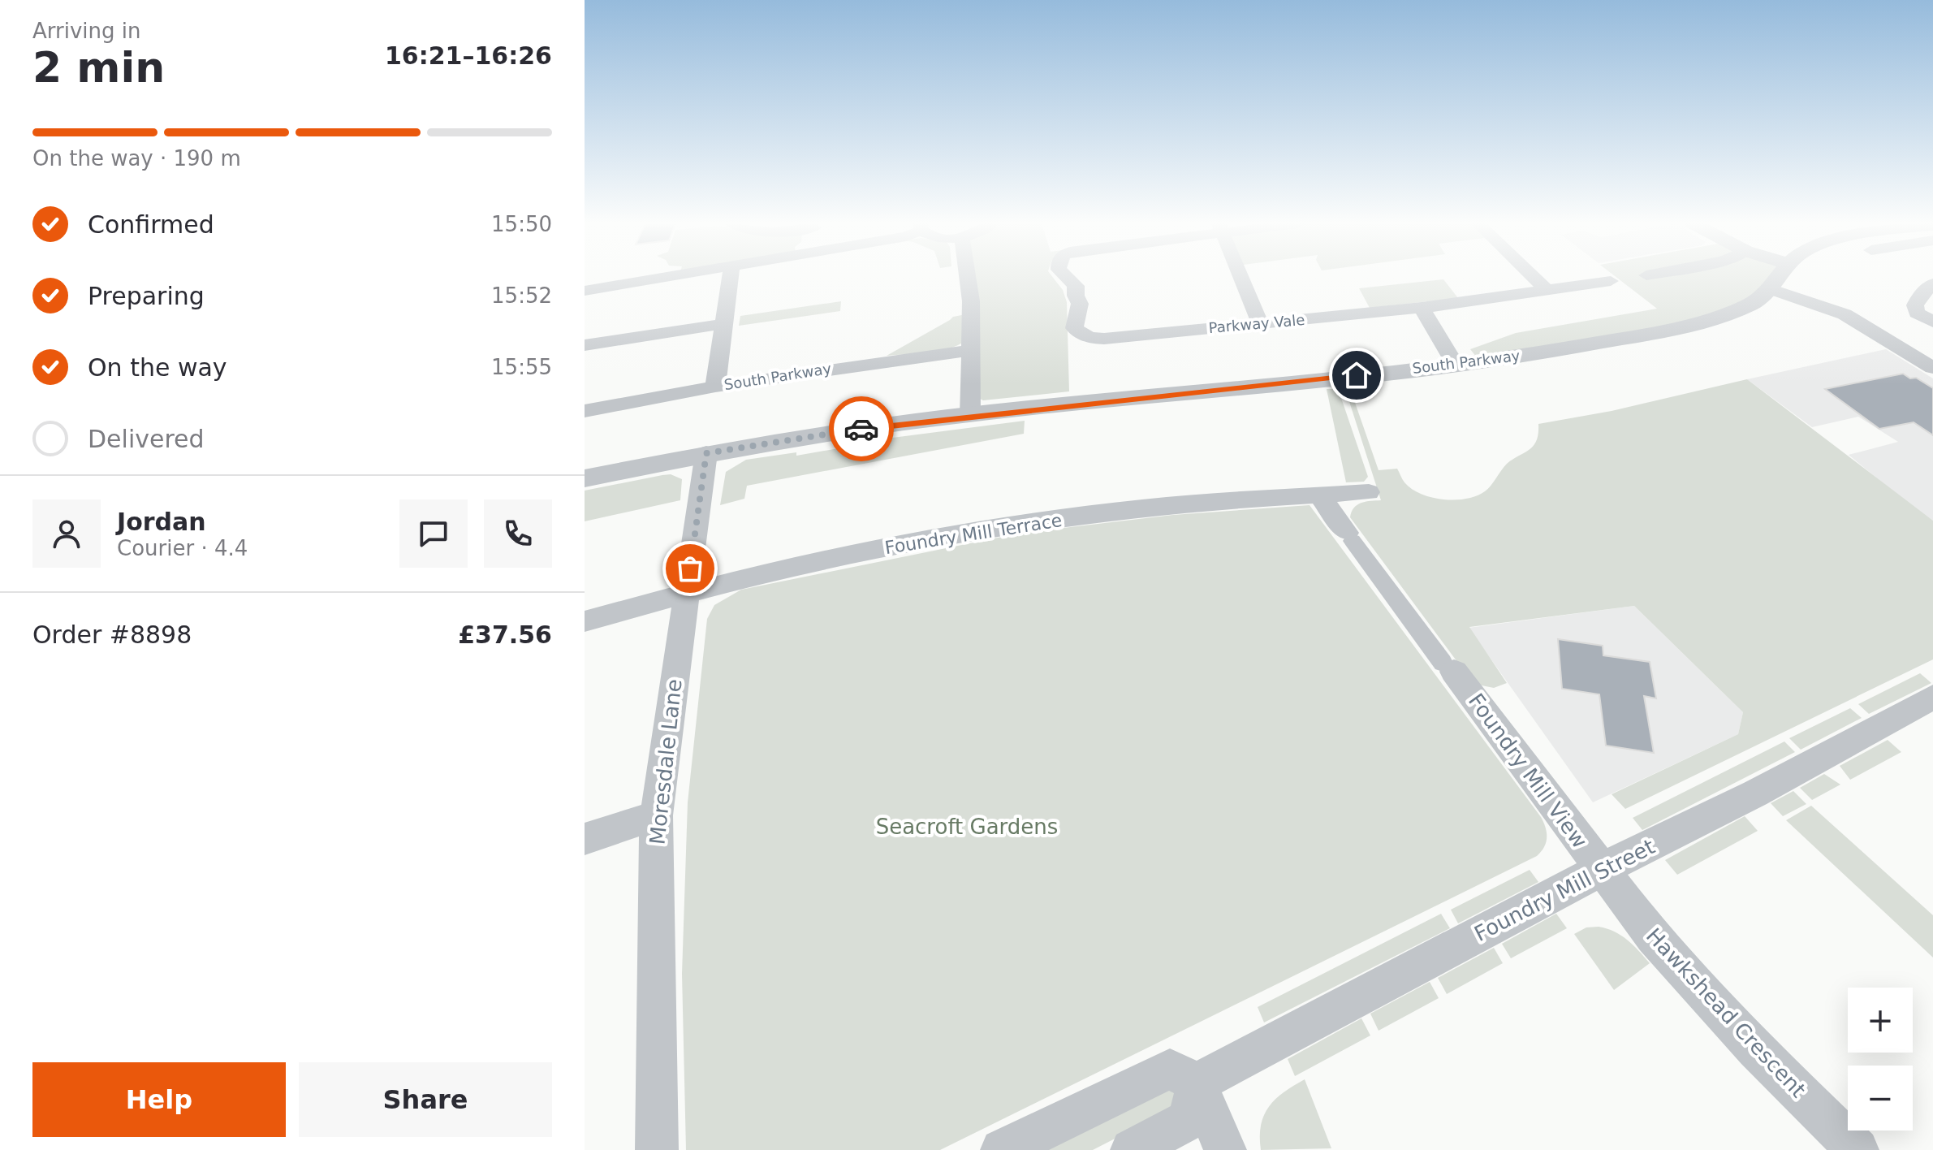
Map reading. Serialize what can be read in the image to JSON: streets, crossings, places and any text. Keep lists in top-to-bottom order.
{
  "streets": {
    "street": [
      "Parkway Vale",
      "South Parkway",
      "Foundry Mill Terrace",
      "Moresdale Lane",
      "Foundry Mill View",
      "Foundry Mill Street",
      "Hawkshead Crescent"
    ]
  },
  "crossings": [
    ["South Parkway", "Moresdale Lane"],
    ["Foundry Mill Terrace", "Moresdale Lane"],
    ["Foundry Mill Terrace", "Foundry Mill View"],
    ["Foundry Mill View", "Foundry Mill Street"],
    ["Foundry Mill View", "Hawkshead Crescent"],
    ["Foundry Mill Street", "Hawkshead Crescent"]
  ],
  "parks": ["Seacroft Gardens"],
  "page": {
    "heading": ["2 min", "Arriving in", "16:21–16:26"],
    "panel": [
      "Jordan",
      "Courier · 4.4",
      "Order #8898",
      "£37.56"
    ],
    "bar": "On the way · 190 m",
    "list": [
      ["Confirmed", "15:50"],
      ["Preparing", "15:52"],
      ["On the way", "15:55"],
      "Delivered"
    ],
    "map_buttons": ["+", "−"],
    "buttons": ["Help", "Share"]
  }
}
